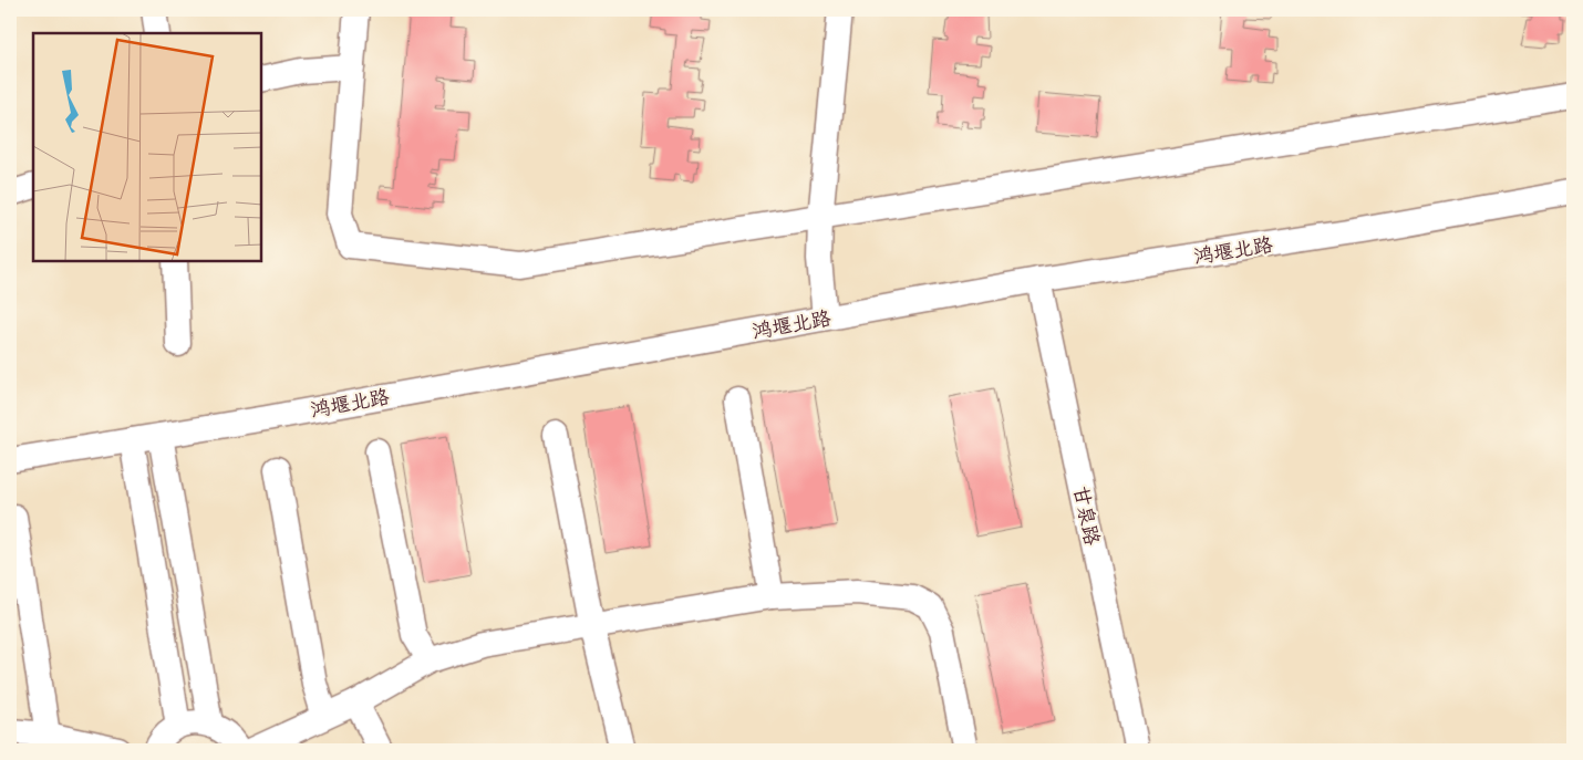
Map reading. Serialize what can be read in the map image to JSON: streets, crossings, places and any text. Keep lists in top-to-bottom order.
{
  "streets": {
    "street": ["鸿堰北路", "甘泉路"]
  },
  "crossings": [
    ["鸿堰北路", "甘泉路"]
  ]
}
